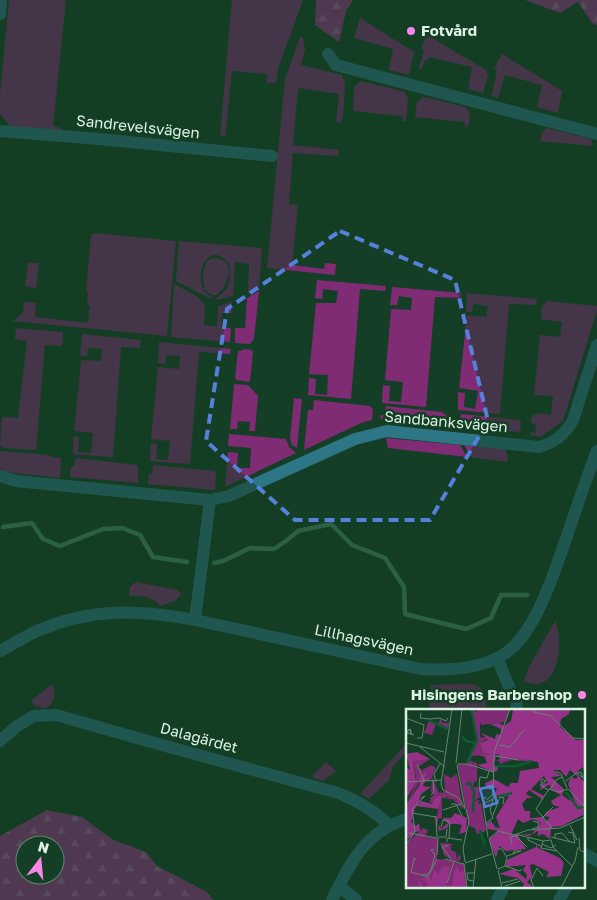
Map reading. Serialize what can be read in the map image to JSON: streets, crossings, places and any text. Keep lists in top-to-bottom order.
{
  "streets": {
    "street": [
      "Sandrevelsvägen",
      "Sandbanksvägen",
      "Lillhagsvägen",
      "Dalagärdet"
    ]
  },
  "places": ["Fotvård", "Hisingens Barbershop"],
  "north": "top"
}
